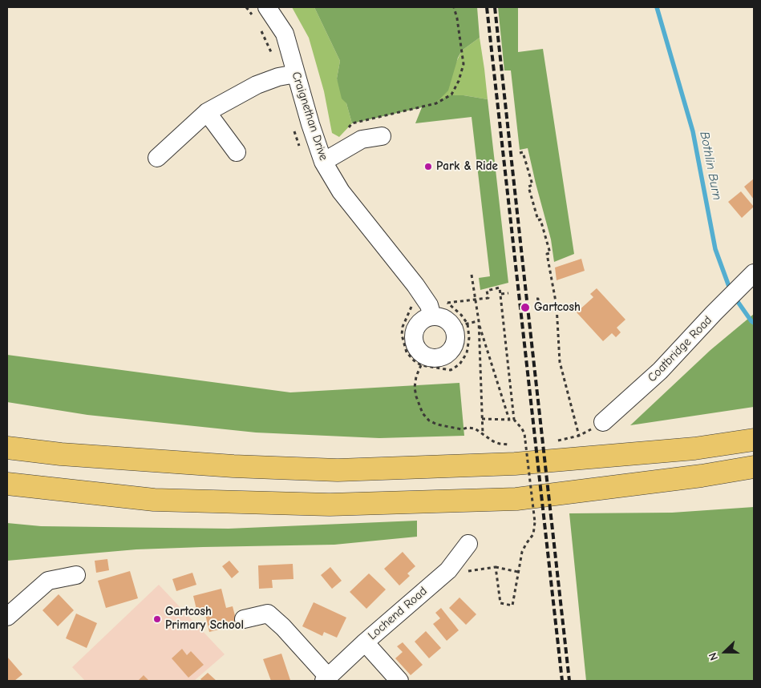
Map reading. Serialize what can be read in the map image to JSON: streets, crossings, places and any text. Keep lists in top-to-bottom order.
{
  "streets": {
    "street": ["Craignethan Drive", "Coatbridge Road", "Lochend Road"]
  },
  "water": ["Bothlin Burn"],
  "places": ["Park & Ride", "Gartcosh", "Gartcosh Primary School"],
  "north": "left"
}
